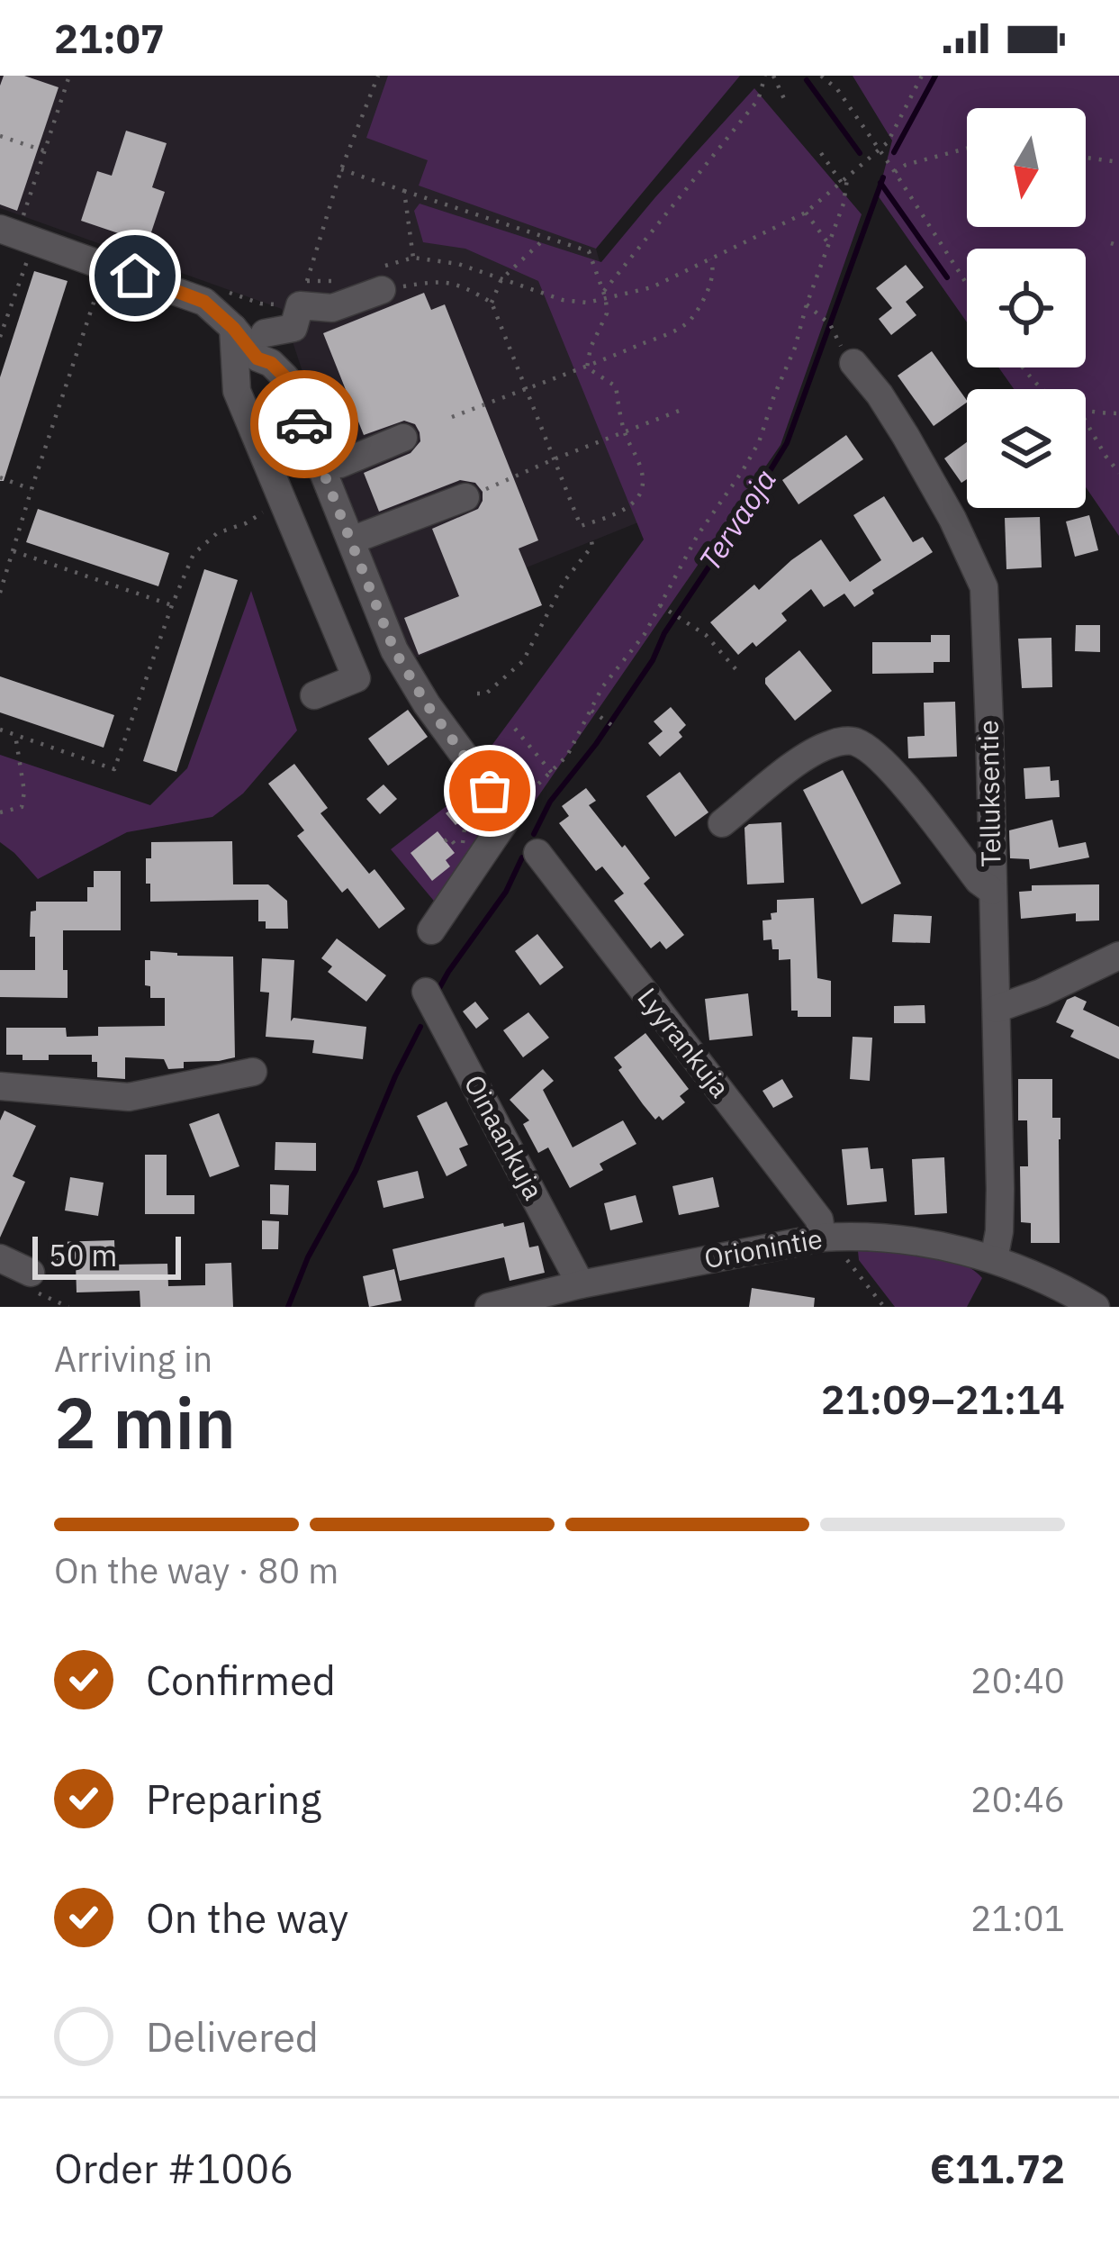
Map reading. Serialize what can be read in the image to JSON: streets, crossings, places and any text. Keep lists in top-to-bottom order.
{
  "streets": {
    "street": [
      "Telluksentie",
      "Lyyrankuja",
      "Oinaankuja",
      "Orionintie"
    ]
  },
  "crossings": [
    ["Telluksentie", "Orionintie"],
    ["Lyyrankuja", "Orionintie"],
    ["Oinaankuja", "Orionintie"]
  ],
  "water": ["Tervaoja"],
  "scale_bar": "50 m",
  "north": "bottom",
  "page": {
    "status": "21:07",
    "scale": "50 m",
    "heading": ["2 min", "Arriving in", "21:09–21:14"],
    "panel": ["Order #1006", "€11.72"],
    "bar": "On the way · 80 m",
    "list": [
      ["Confirmed", "20:40"],
      ["Preparing", "20:46"],
      ["On the way", "21:01"],
      "Delivered"
    ]
  }
}
